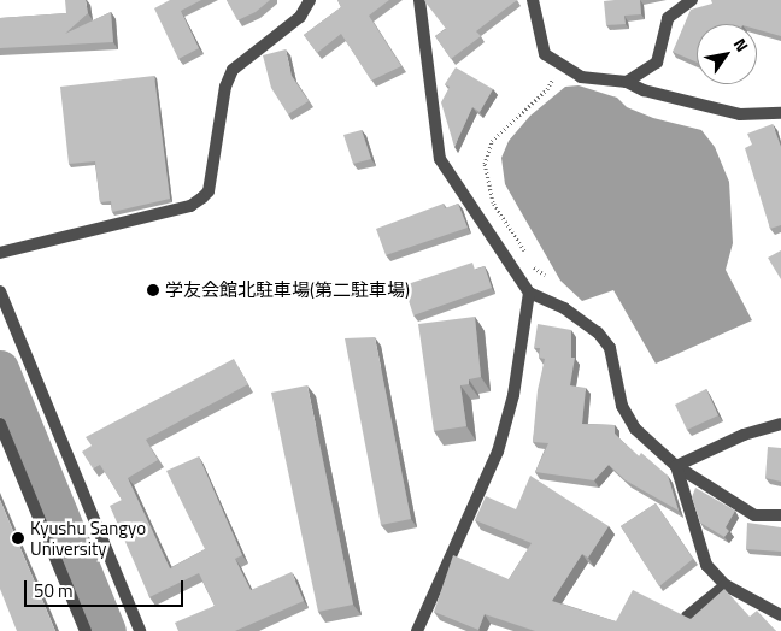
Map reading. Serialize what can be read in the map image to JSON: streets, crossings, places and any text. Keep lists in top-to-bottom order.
{
  "places": ["学友会館北駐車場(第二駐車場)", "Kyushu Sangyo University"],
  "scale_bar": "50 m",
  "north": "top right"
}
